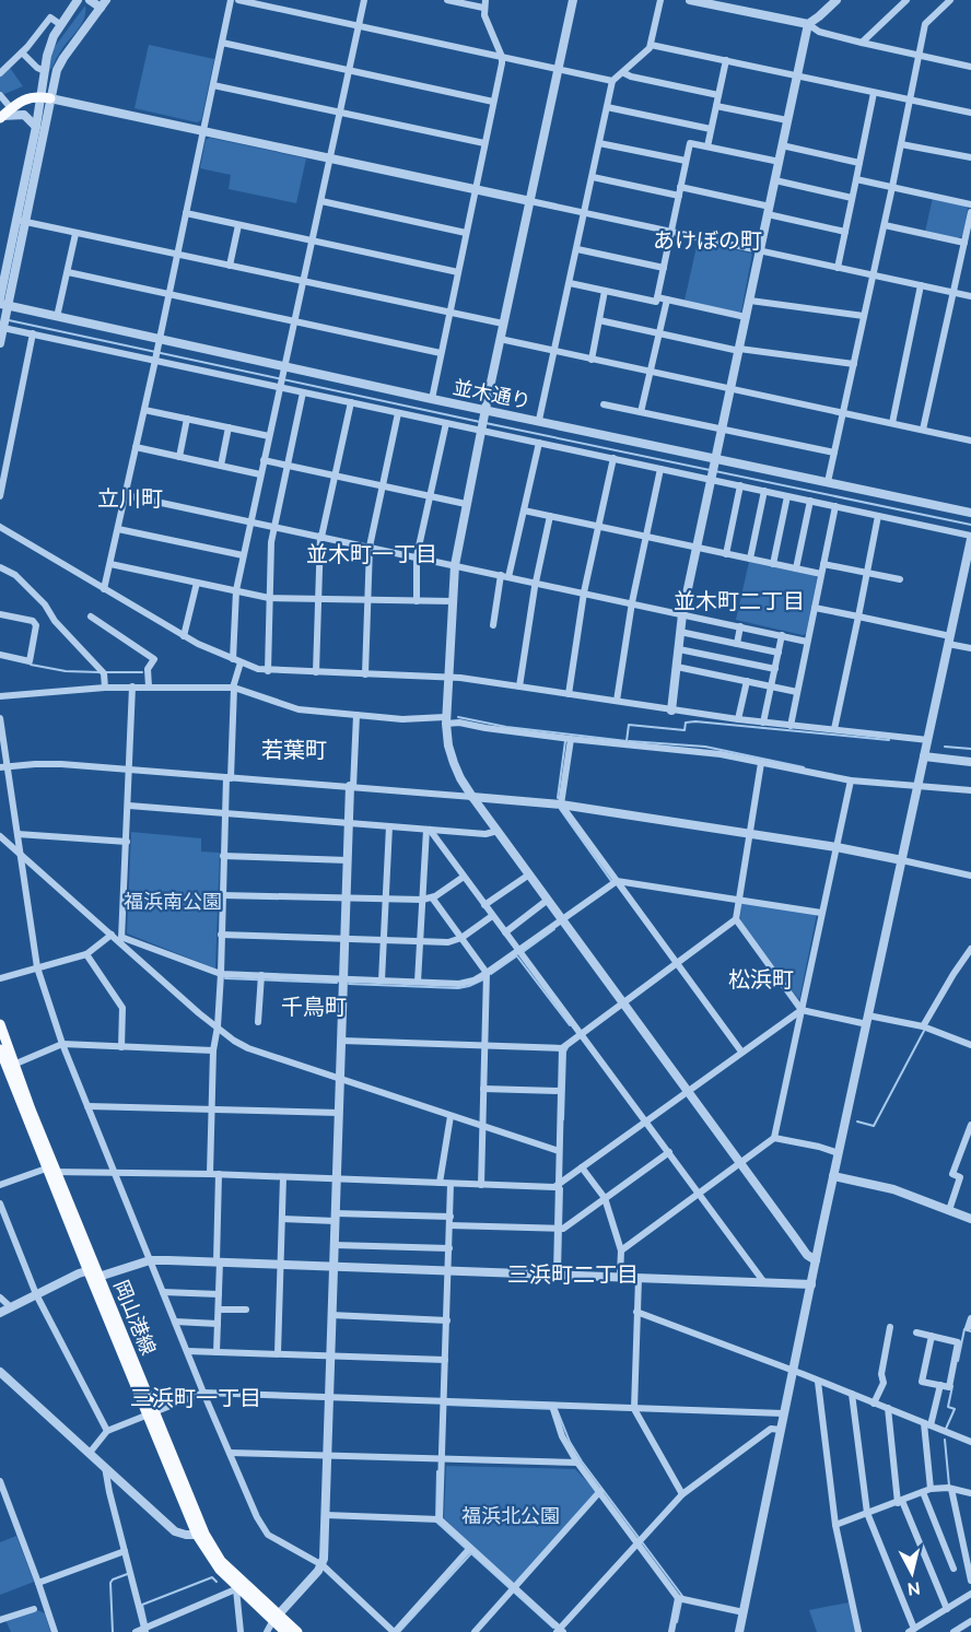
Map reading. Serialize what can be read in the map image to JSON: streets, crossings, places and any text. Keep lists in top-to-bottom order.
{
  "streets": {
    "main road": ["岡山港線"],
    "street": ["並木通り"]
  },
  "districts": [
    "あけぼの町",
    "立川町",
    "並木町一丁目",
    "並木町二丁目",
    "若葉町",
    "松浜町",
    "千鳥町",
    "三浜町二丁目",
    "三浜町一丁目"
  ],
  "parks": ["福浜南公園", "福浜北公園"],
  "north": "bottom"
}
